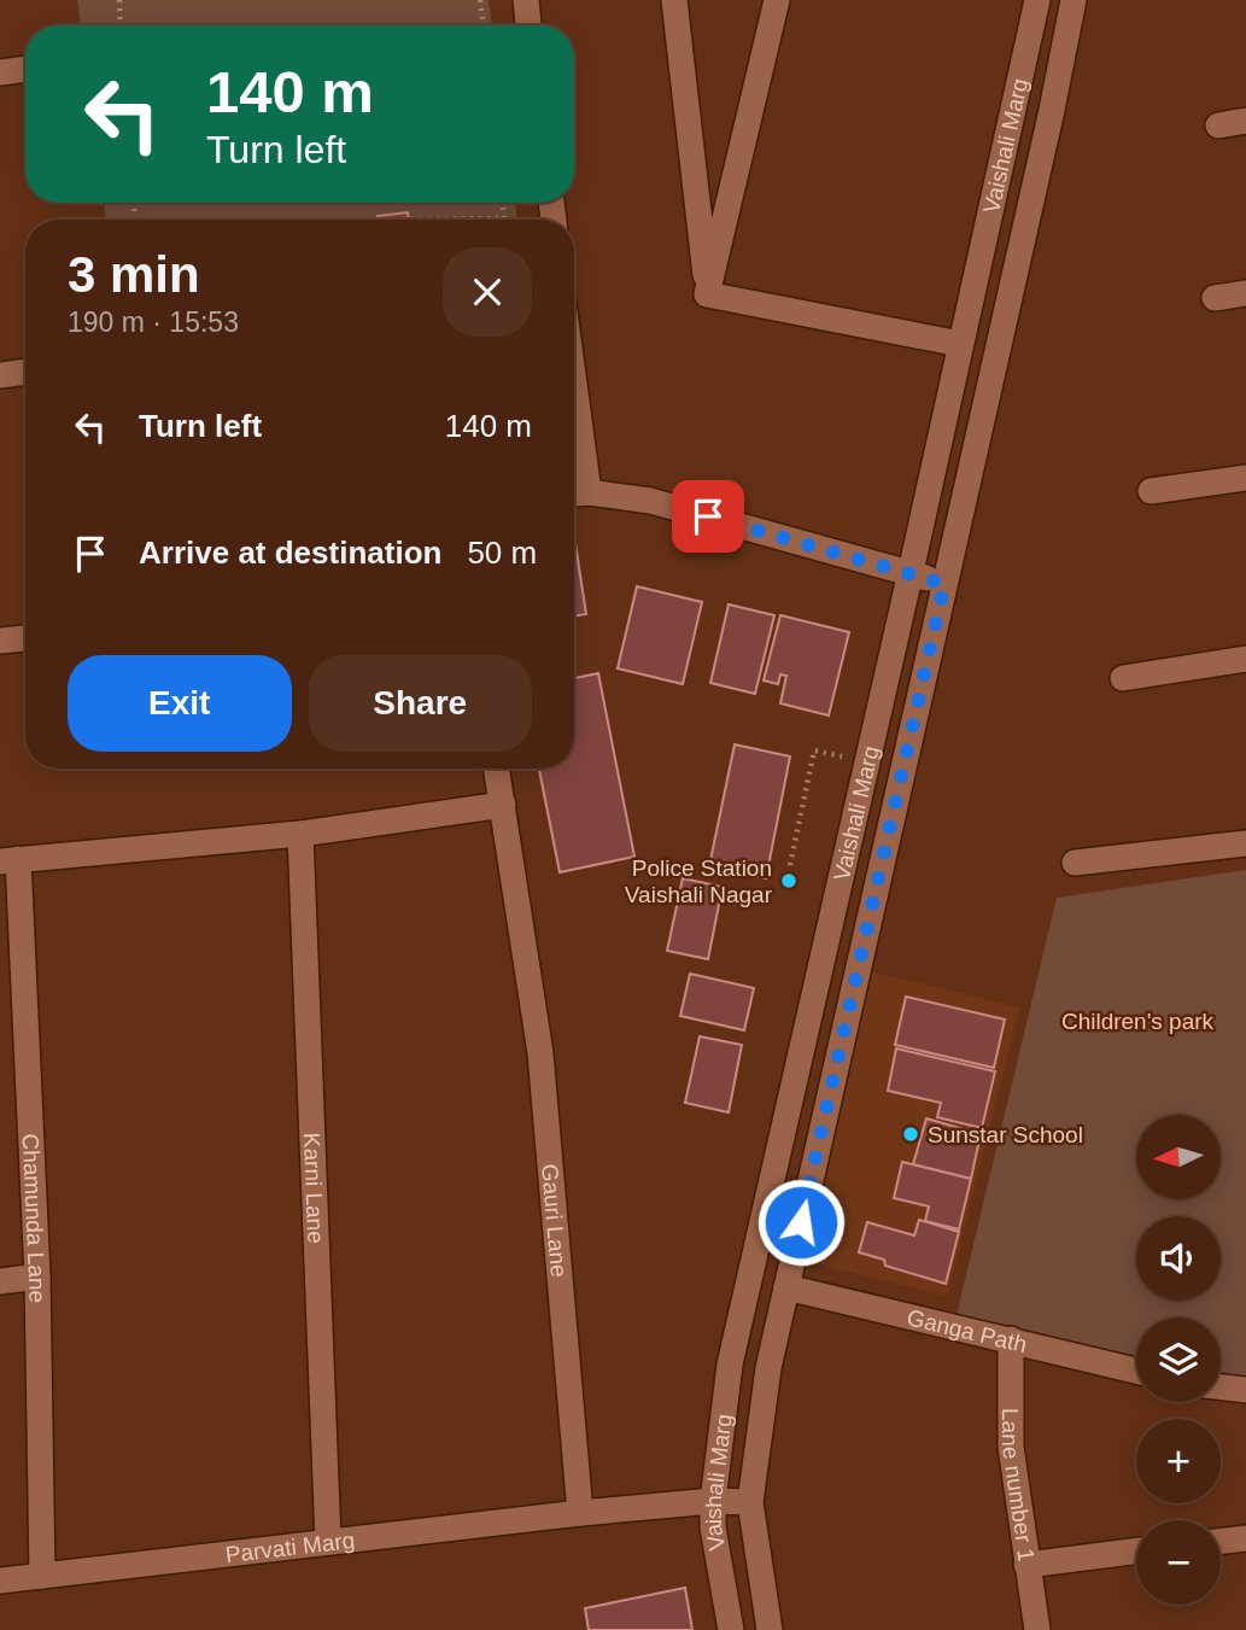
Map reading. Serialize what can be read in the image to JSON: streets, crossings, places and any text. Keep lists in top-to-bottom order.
{
  "streets": {
    "street": [
      "Vaishali Marg",
      "Karni Lane",
      "Chamunda Lane",
      "Gauri Lane",
      "Ganga Path",
      "Lane number 1",
      "Parvati Marg"
    ]
  },
  "crossings": [
    ["Vaishali Marg", "Ganga Path"],
    ["Karni Lane", "Parvati Marg"],
    ["Chamunda Lane", "Parvati Marg"],
    ["Gauri Lane", "Parvati Marg"],
    ["Ganga Path", "Lane number 1"]
  ],
  "parks": ["Children's park"],
  "places": ["Police Station Vaishali Nagar", "Sunstar School"],
  "north": "left",
  "page": {
    "turn": ["140 m", "Turn left"],
    "heading": ["3 min", "190 m · 15:53"],
    "list": [
      {
        "name": "Turn left",
        "value": "140 m"
      },
      {
        "name": "Arrive at destination",
        "value": "50 m"
      }
    ],
    "buttons": ["Exit", "Share"],
    "map_buttons": ["+", "−"]
  }
}
